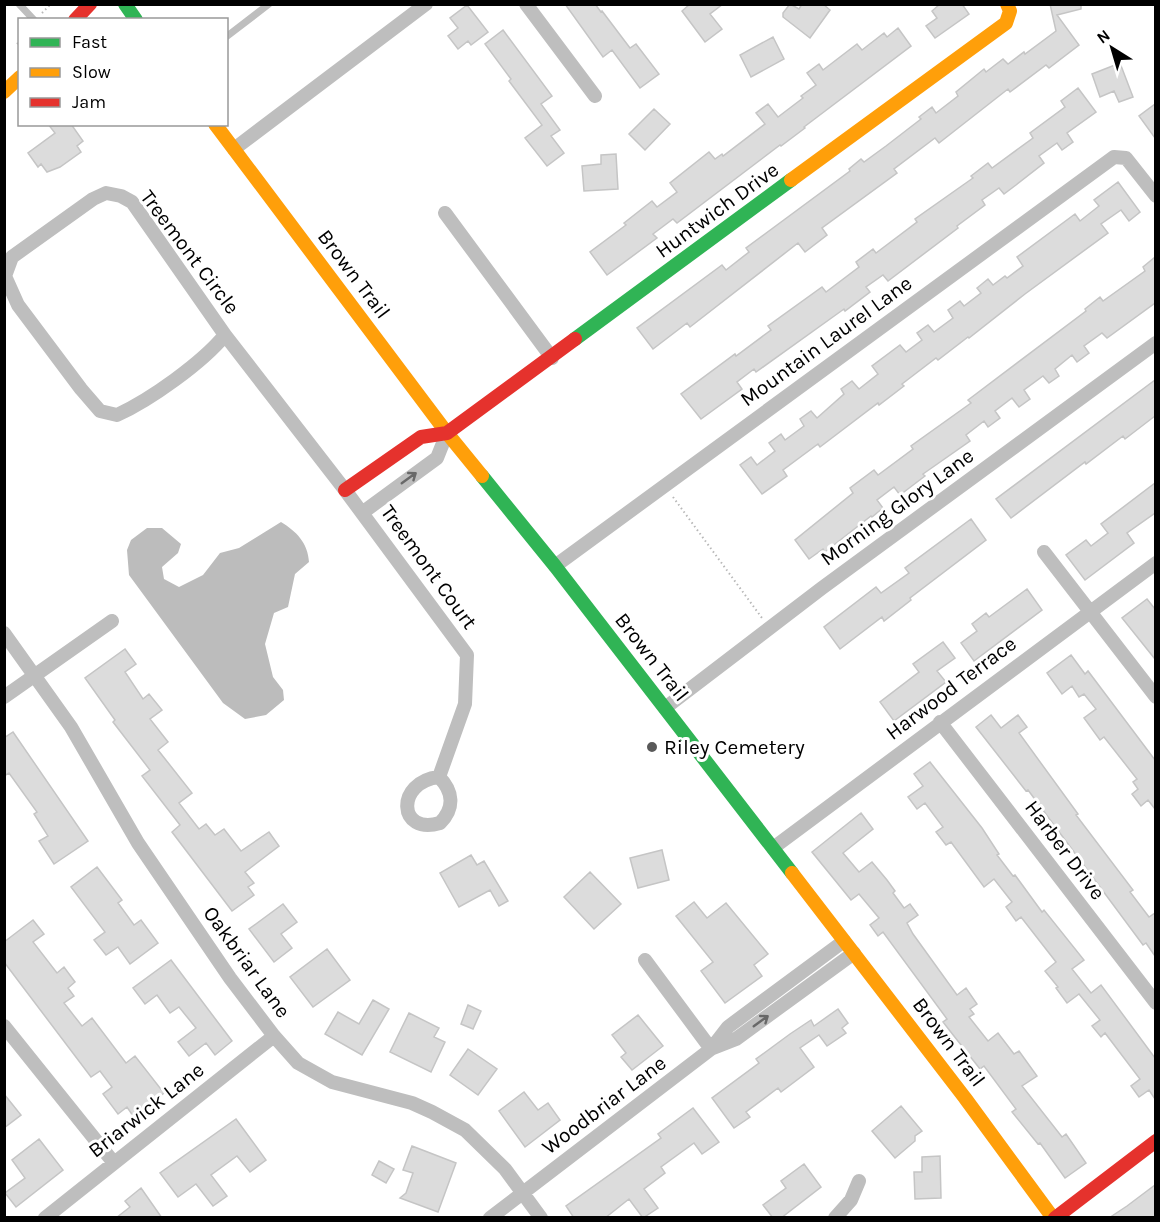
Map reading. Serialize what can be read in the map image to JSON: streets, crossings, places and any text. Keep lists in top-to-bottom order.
{
  "streets": {
    "street": [
      "Huntwich Drive",
      "Treemont Circle",
      "Brown Trail",
      "Mountain Laurel Lane",
      "Morning Glory Lane",
      "Treemont Court",
      "Harwood Terrace",
      "Harber Drive",
      "Oakbriar Lane",
      "Woodbriar Lane",
      "Briarwick Lane"
    ]
  },
  "crossings": [
    ["Huntwich Drive", "Brown Trail"],
    ["Treemont Circle", "Treemont Court"],
    ["Brown Trail", "Mountain Laurel Lane"],
    ["Brown Trail", "Morning Glory Lane"],
    ["Brown Trail", "Harwood Terrace"],
    ["Brown Trail", "Woodbriar Lane"],
    ["Harwood Terrace", "Harber Drive"],
    ["Oakbriar Lane", "Woodbriar Lane"],
    ["Oakbriar Lane", "Briarwick Lane"]
  ],
  "places": ["Riley Cemetery"],
  "legend": ["Fast", "Slow", "Jam"],
  "north": "top left"
}
